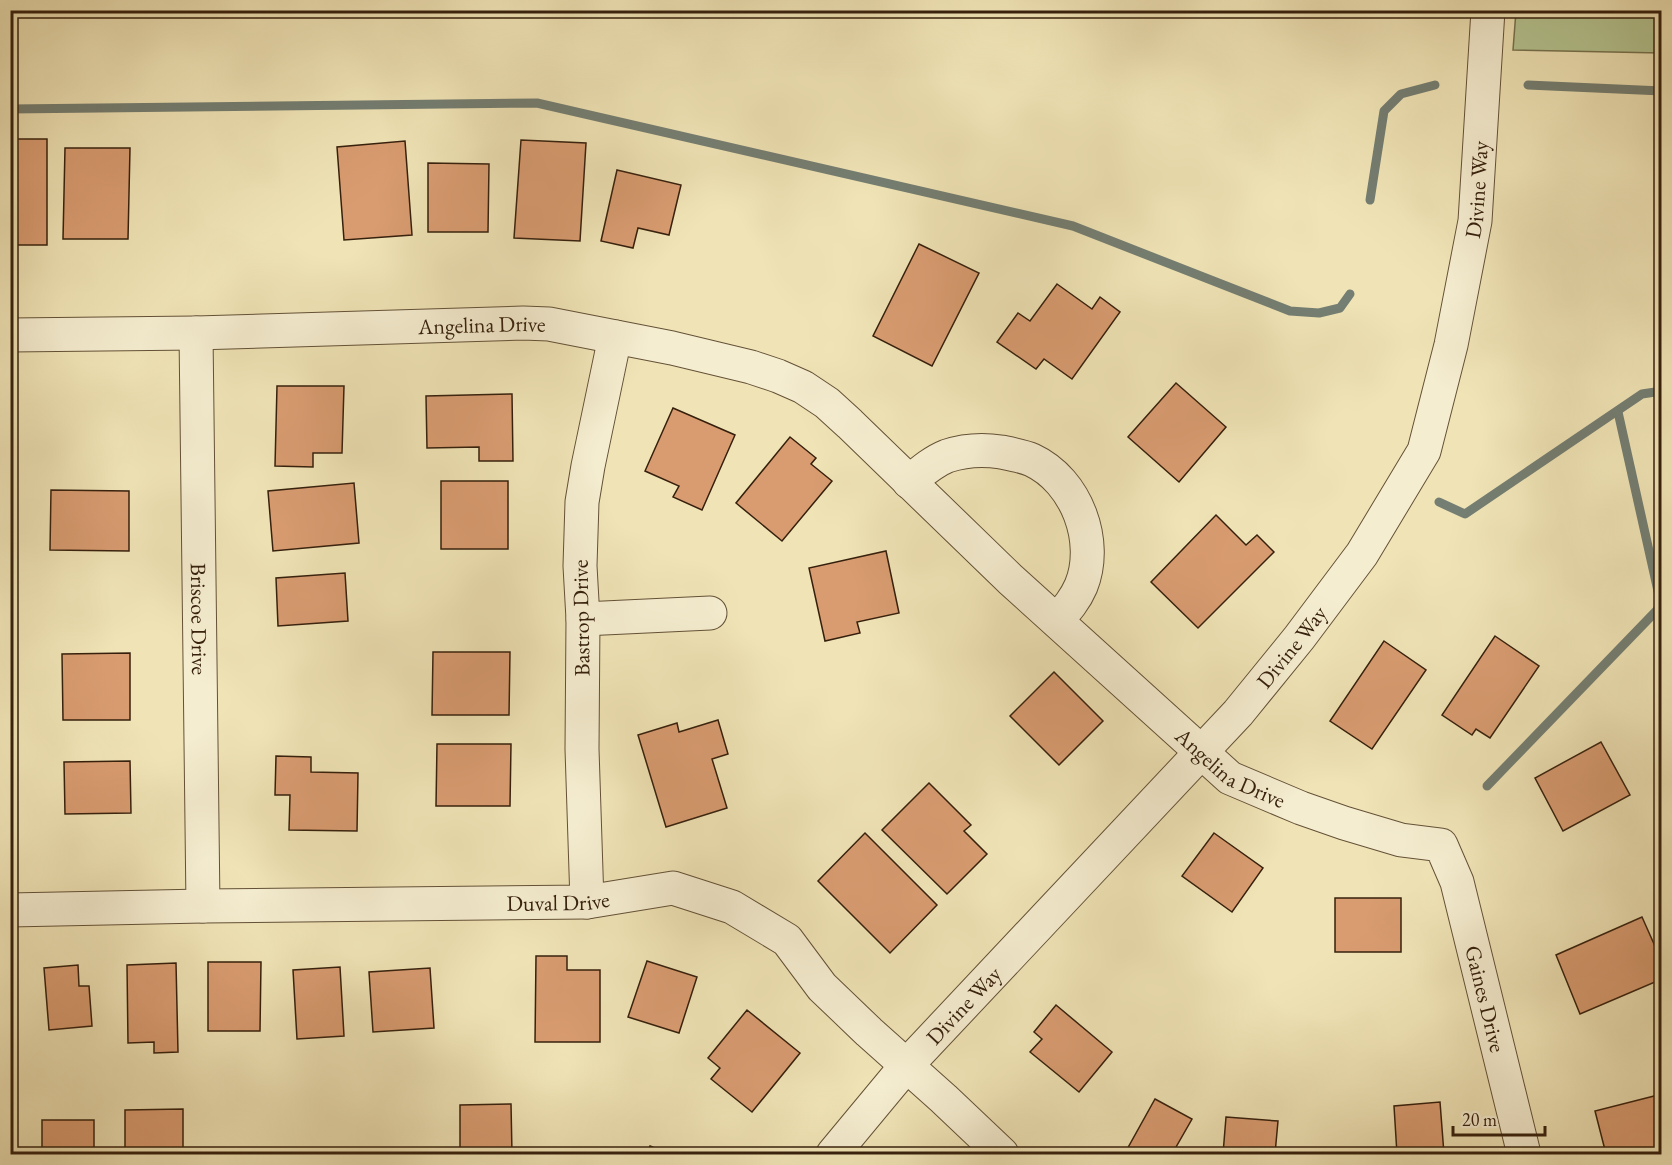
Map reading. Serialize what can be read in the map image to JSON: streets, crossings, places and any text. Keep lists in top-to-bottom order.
{
  "streets": {
    "street": [
      "Divine Way",
      "Angelina Drive",
      "Bastrop Drive",
      "Briscoe Drive",
      "Duval Drive",
      "Gaines Drive"
    ]
  },
  "crossings": [
    ["Divine Way", "Angelina Drive"],
    ["Divine Way", "Duval Drive"],
    ["Angelina Drive", "Bastrop Drive"],
    ["Angelina Drive", "Briscoe Drive"],
    ["Angelina Drive", "Gaines Drive"],
    ["Bastrop Drive", "Duval Drive"],
    ["Briscoe Drive", "Duval Drive"]
  ],
  "scale_bar": "20 m"
}
